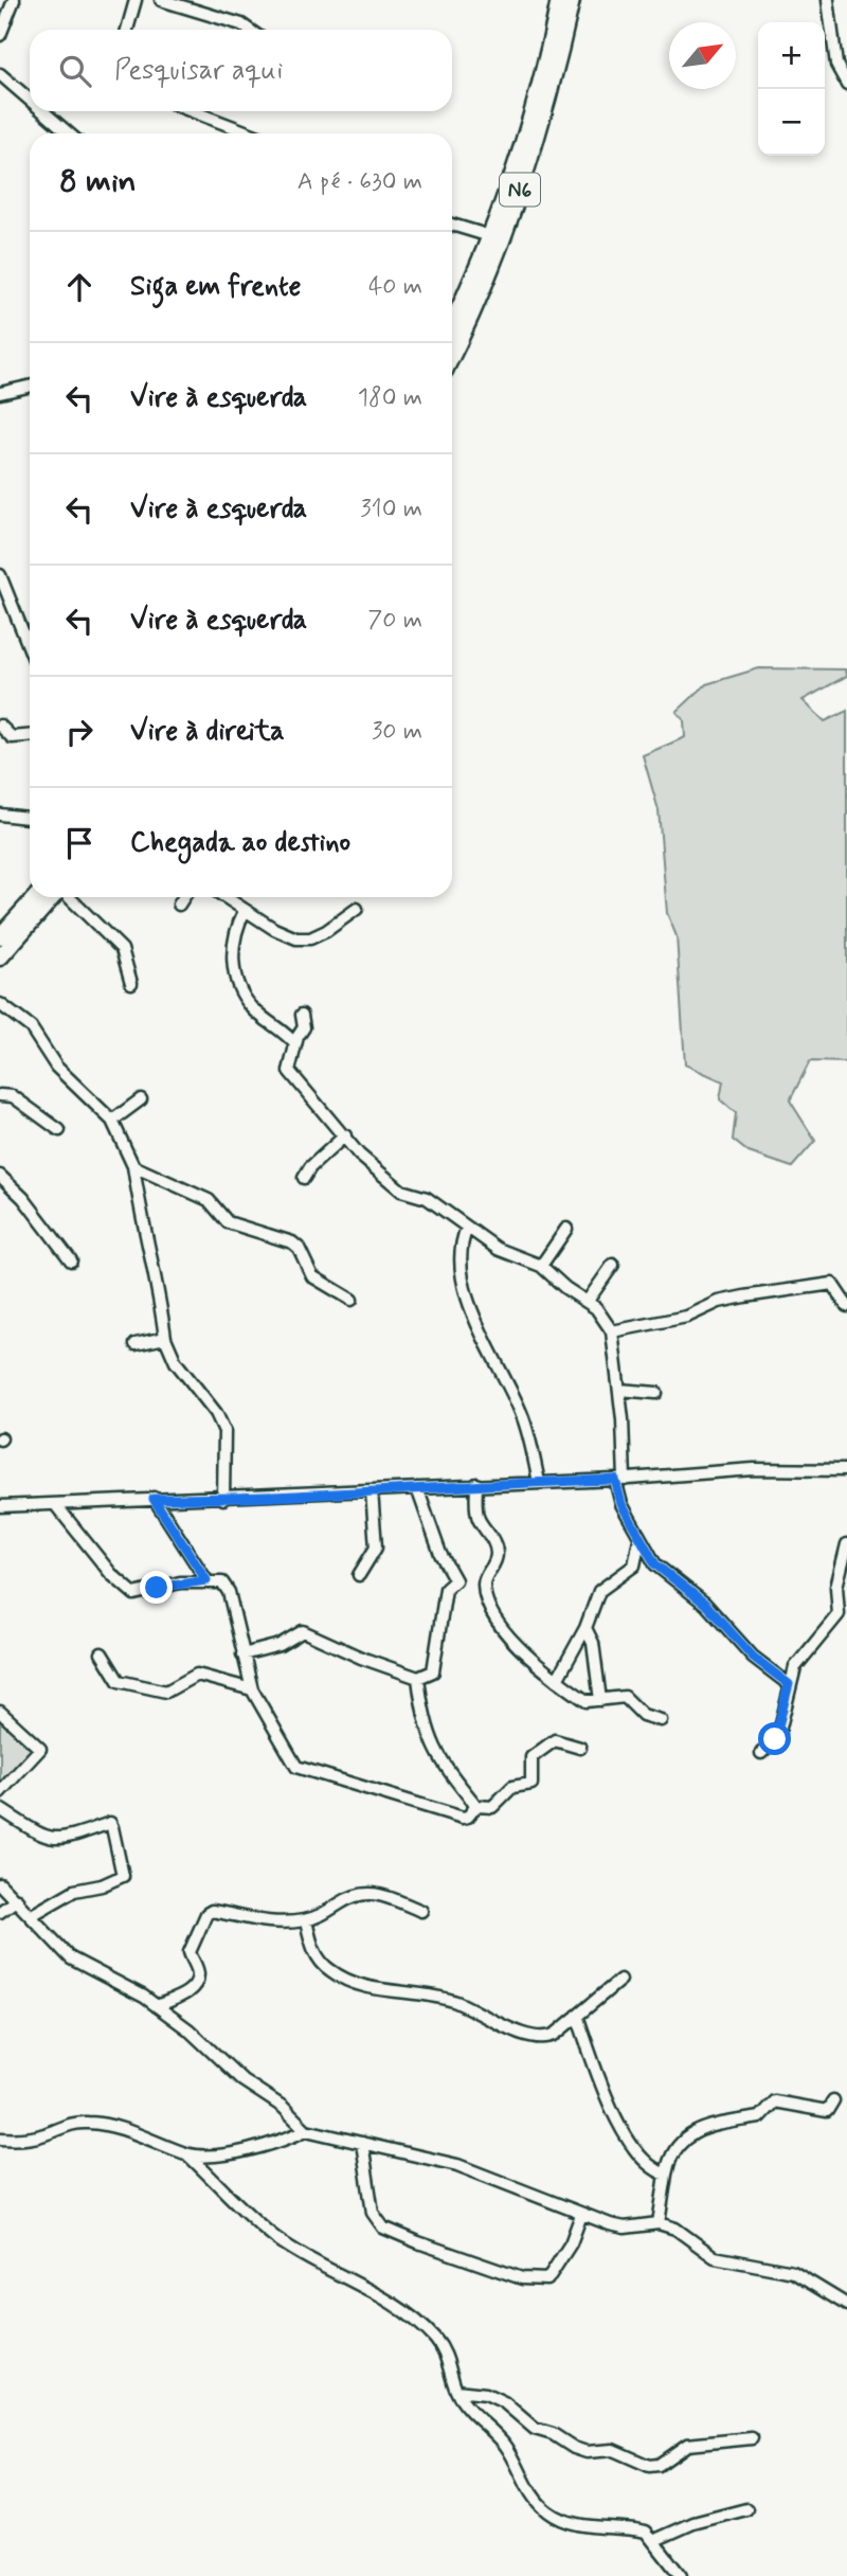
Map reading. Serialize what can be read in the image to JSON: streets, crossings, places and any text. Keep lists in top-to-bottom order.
{
  "streets": {
    "highway": ["N6"]
  },
  "north": "top right",
  "page": {
    "map_buttons": ["+", "−"],
    "search": "Pesquisar aqui",
    "heading": ["8 min", "A pé · 630 m"],
    "list": [
      ["Siga em frente", "40 m"],
      ["Vire à esquerda", "180 m"],
      ["Vire à esquerda", "310 m"],
      ["Vire à esquerda", "70 m"],
      ["Vire à direita", "30 m"],
      "Chegada ao destino"
    ]
  }
}
